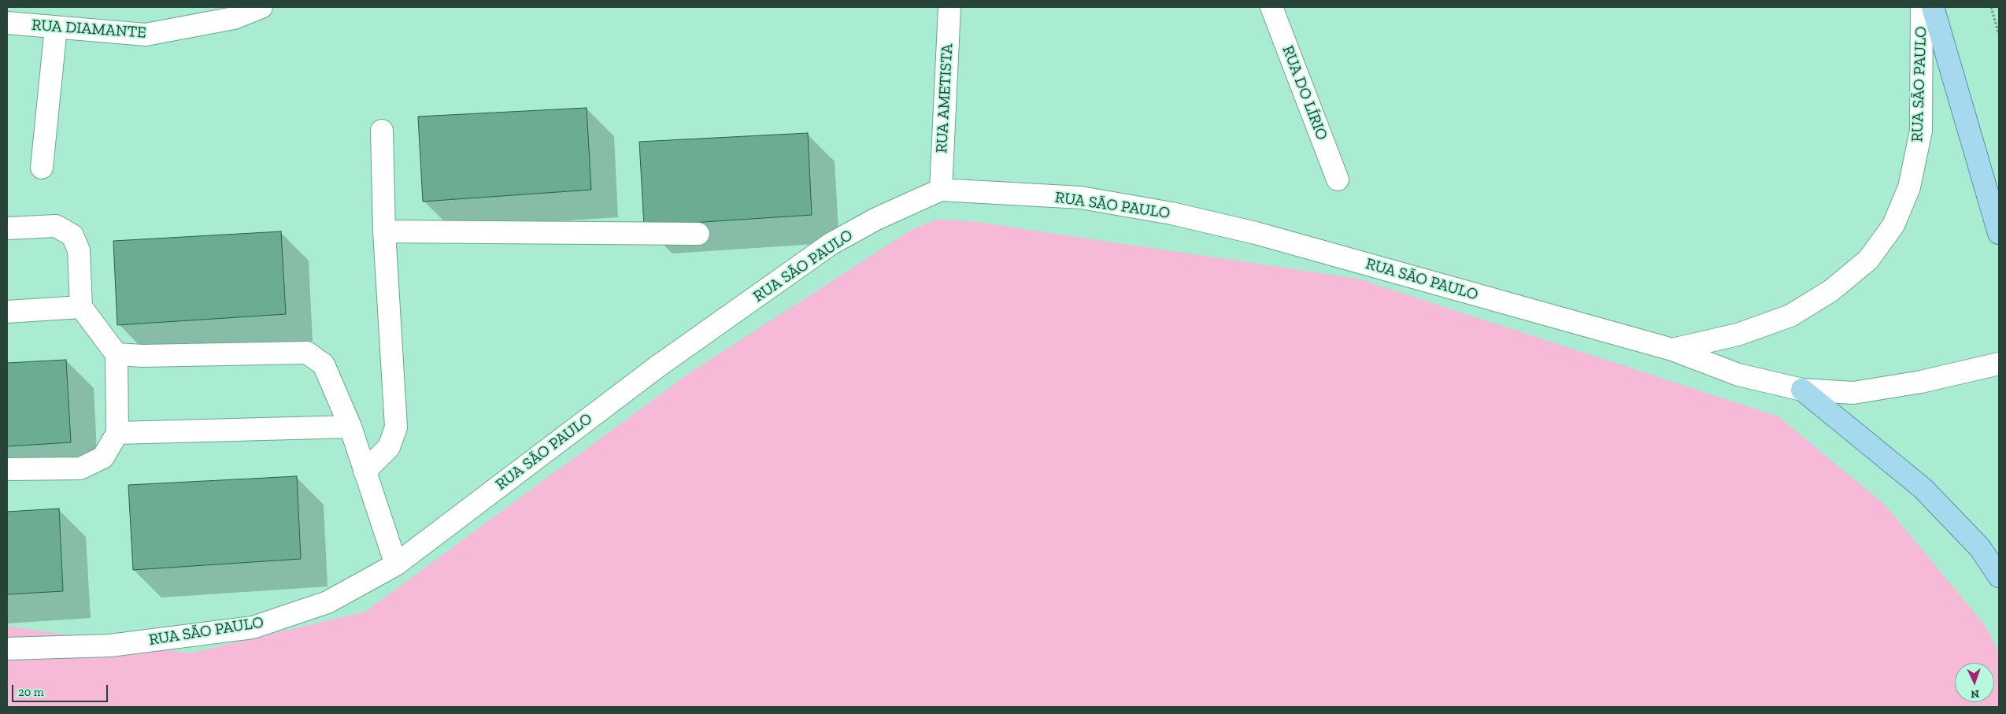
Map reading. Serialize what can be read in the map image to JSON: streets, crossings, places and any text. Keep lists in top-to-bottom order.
{
  "streets": {
    "street": [
      "RUA DIAMANTE",
      "RUA SÃO PAULO",
      "RUA DO LÍRIO",
      "RUA AMETISTA"
    ]
  },
  "crossings": [
    ["RUA SÃO PAULO", "RUA AMETISTA"]
  ],
  "scale_bar": "20 m",
  "north": "bottom"
}
